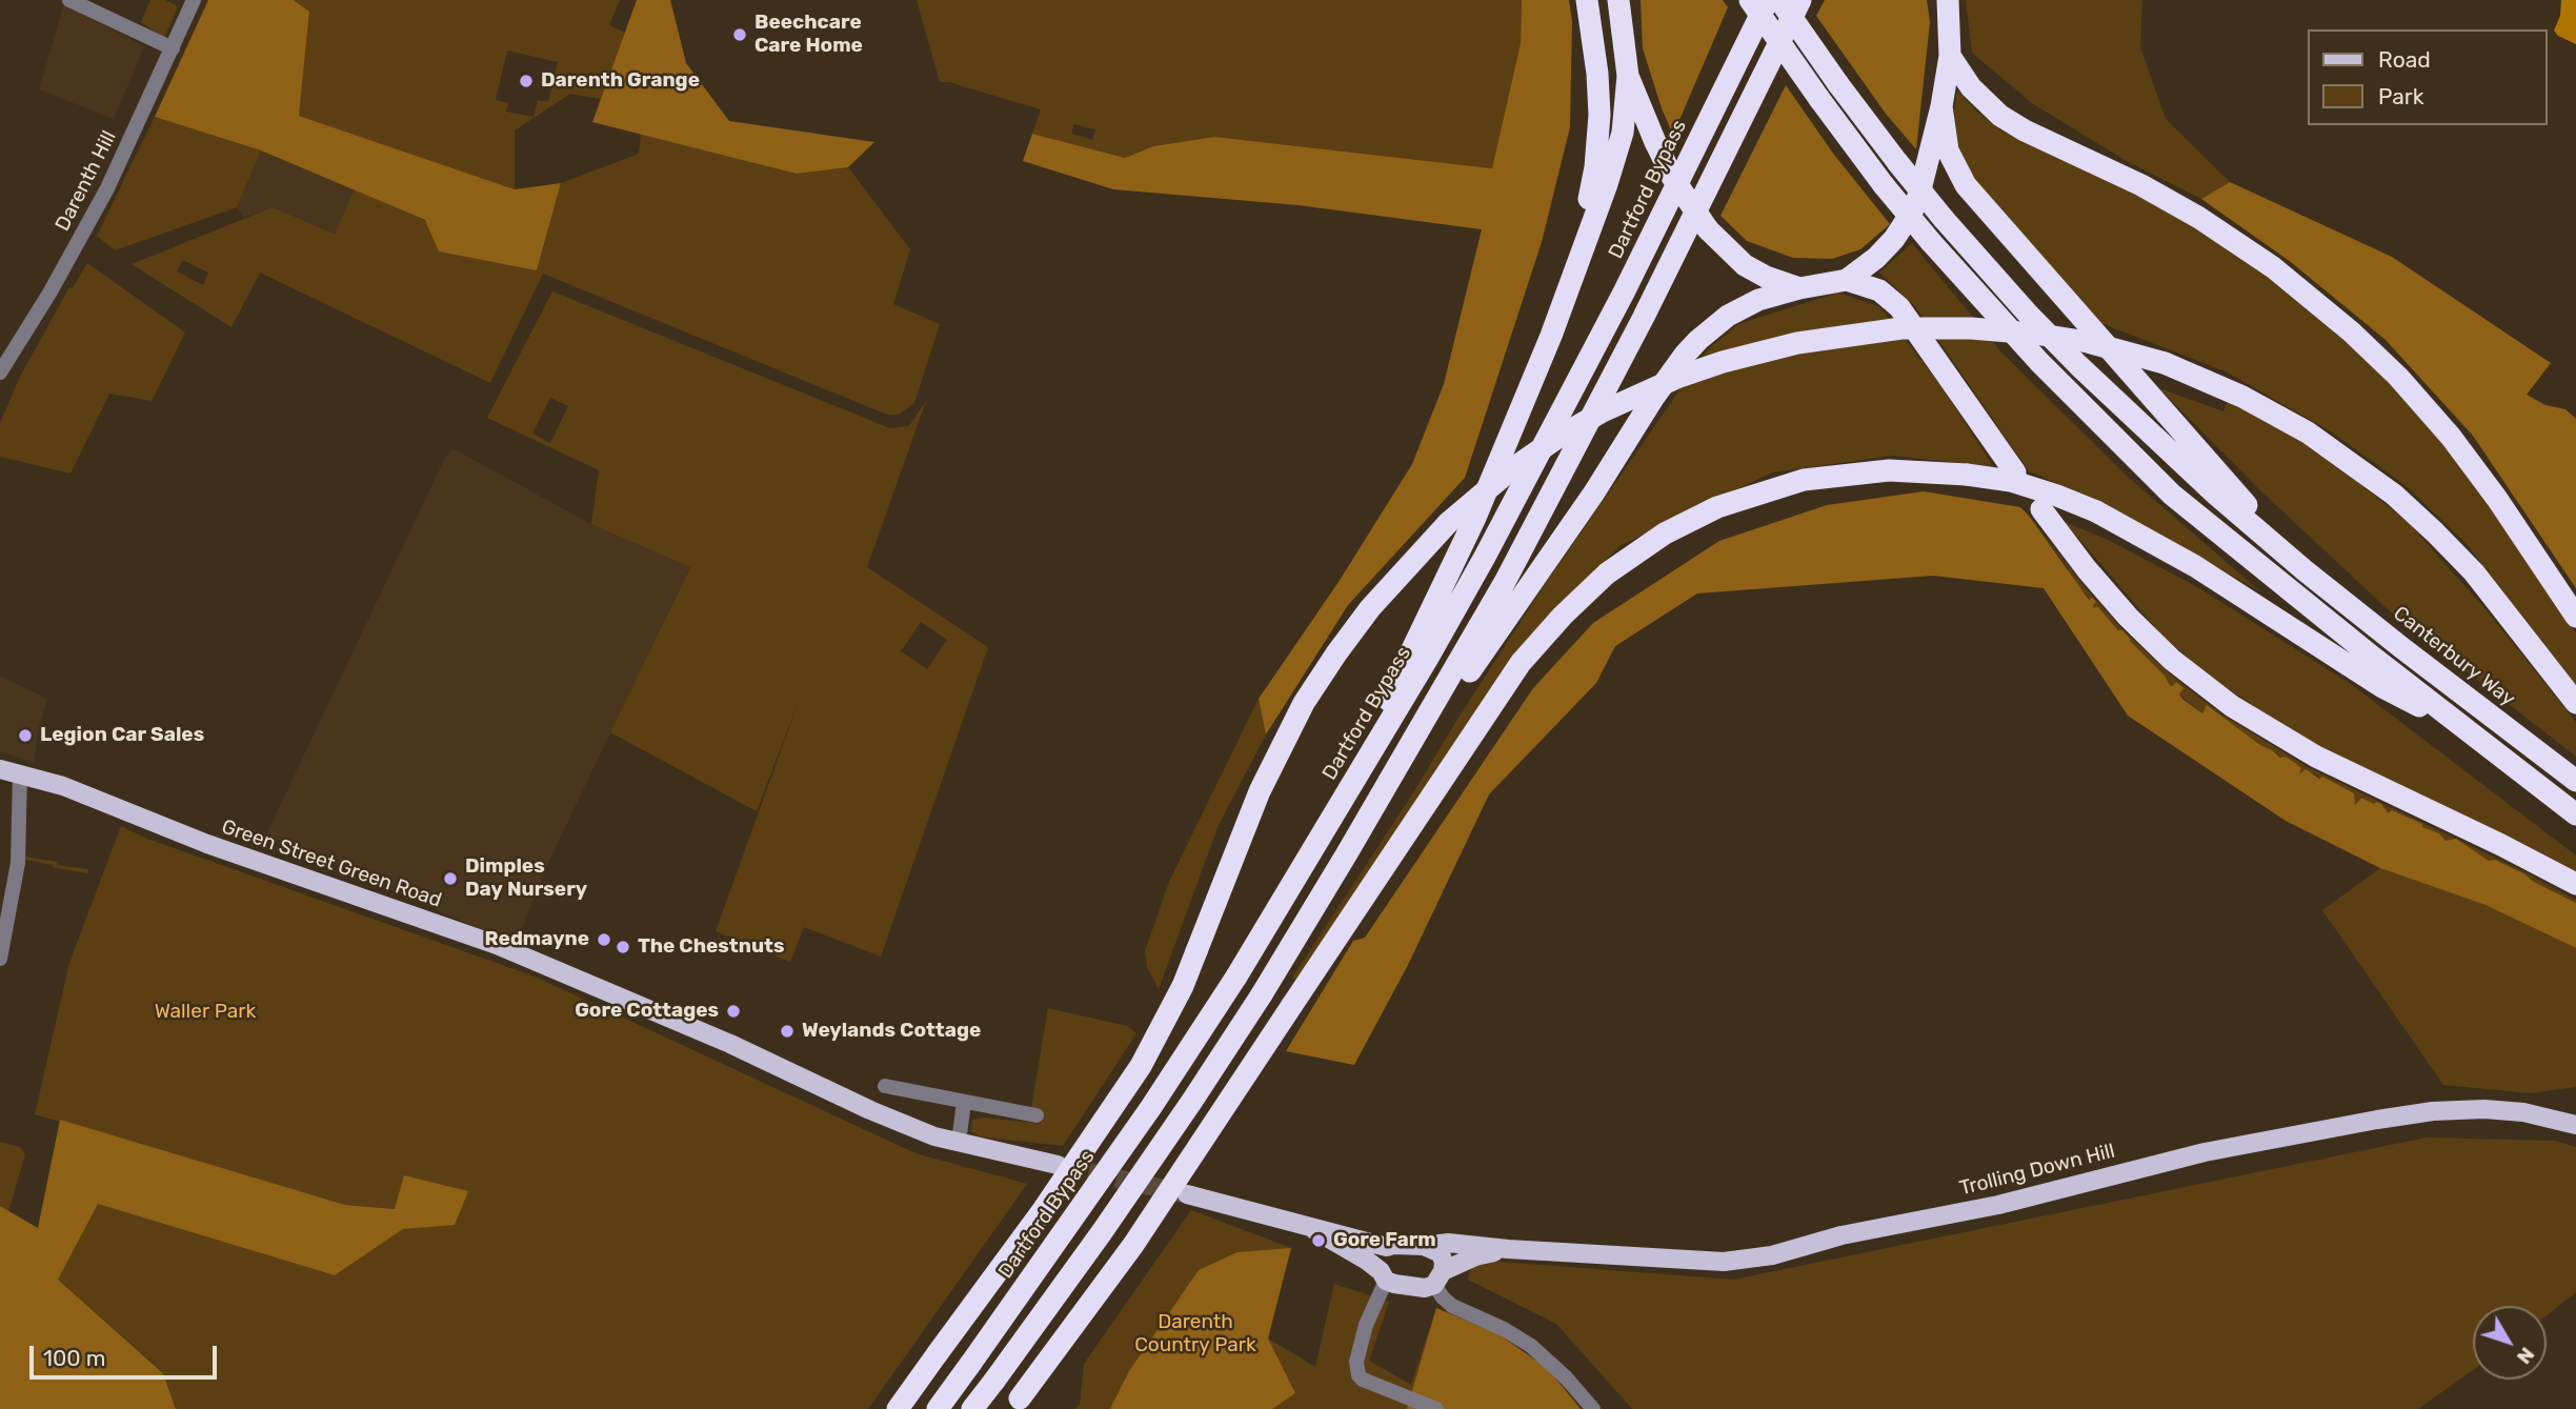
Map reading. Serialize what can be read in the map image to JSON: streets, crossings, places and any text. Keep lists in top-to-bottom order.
{
  "streets": {
    "highway": ["Dartford Bypass", "Canterbury Way"],
    "main road": ["Green Street Green Road", "Trolling Down Hill"],
    "street": ["Darenth Hill"]
  },
  "parks": ["Waller Park", "Darenth Country Park"],
  "places": [
    "Beechcare Care Home",
    "Darenth Grange",
    "Legion Car Sales",
    "Dimples Day Nursery",
    "Redmayne",
    "The Chestnuts",
    "Gore Cottages",
    "Weylands Cottage",
    "Gore Farm"
  ],
  "legend": ["Road", "Park"],
  "scale_bar": "100 m",
  "north": "bottom right"
}
